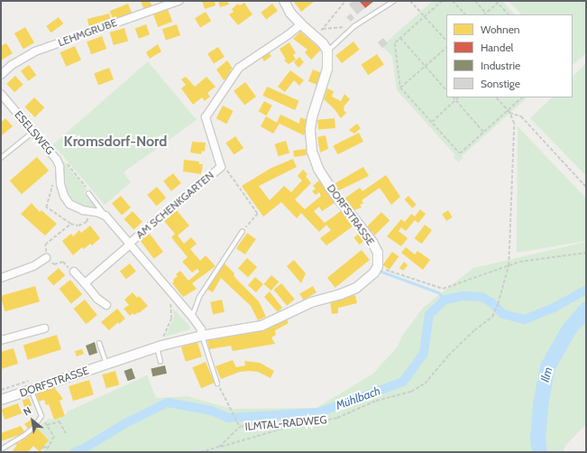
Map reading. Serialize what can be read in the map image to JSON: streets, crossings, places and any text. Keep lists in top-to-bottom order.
{
  "streets": {
    "street": [
      "LEHMGRUBE",
      "ESELSWEG",
      "AM SCHENKGARTEN",
      "DORFSTRASSE"
    ],
    "path": ["ILMTAL-RADWEG"]
  },
  "districts": ["Kromsdorf-Nord"],
  "water": ["Ilm", "Mühlbach"],
  "legend": [
    "Wohnen",
    "Handel",
    "Industrie",
    "Sonstige"
  ],
  "north": "top left"
}
